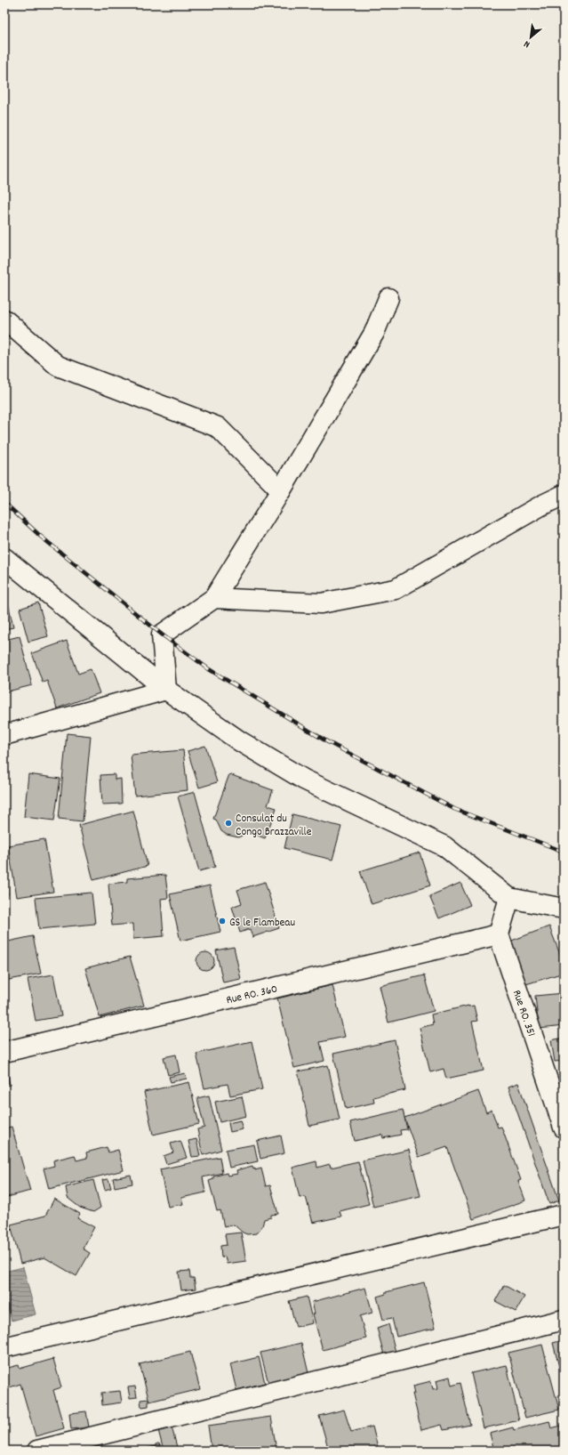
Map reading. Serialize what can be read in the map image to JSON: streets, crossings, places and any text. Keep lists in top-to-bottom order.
{
  "streets": {
    "street": ["Rue RO. 360", "Rue RO. 351"]
  },
  "crossings": [
    ["Rue RO. 360", "Rue RO. 351"]
  ],
  "places": ["Consulat du Congo Brazzaville", "GS le Flambeau"],
  "north": "bottom left"
}
